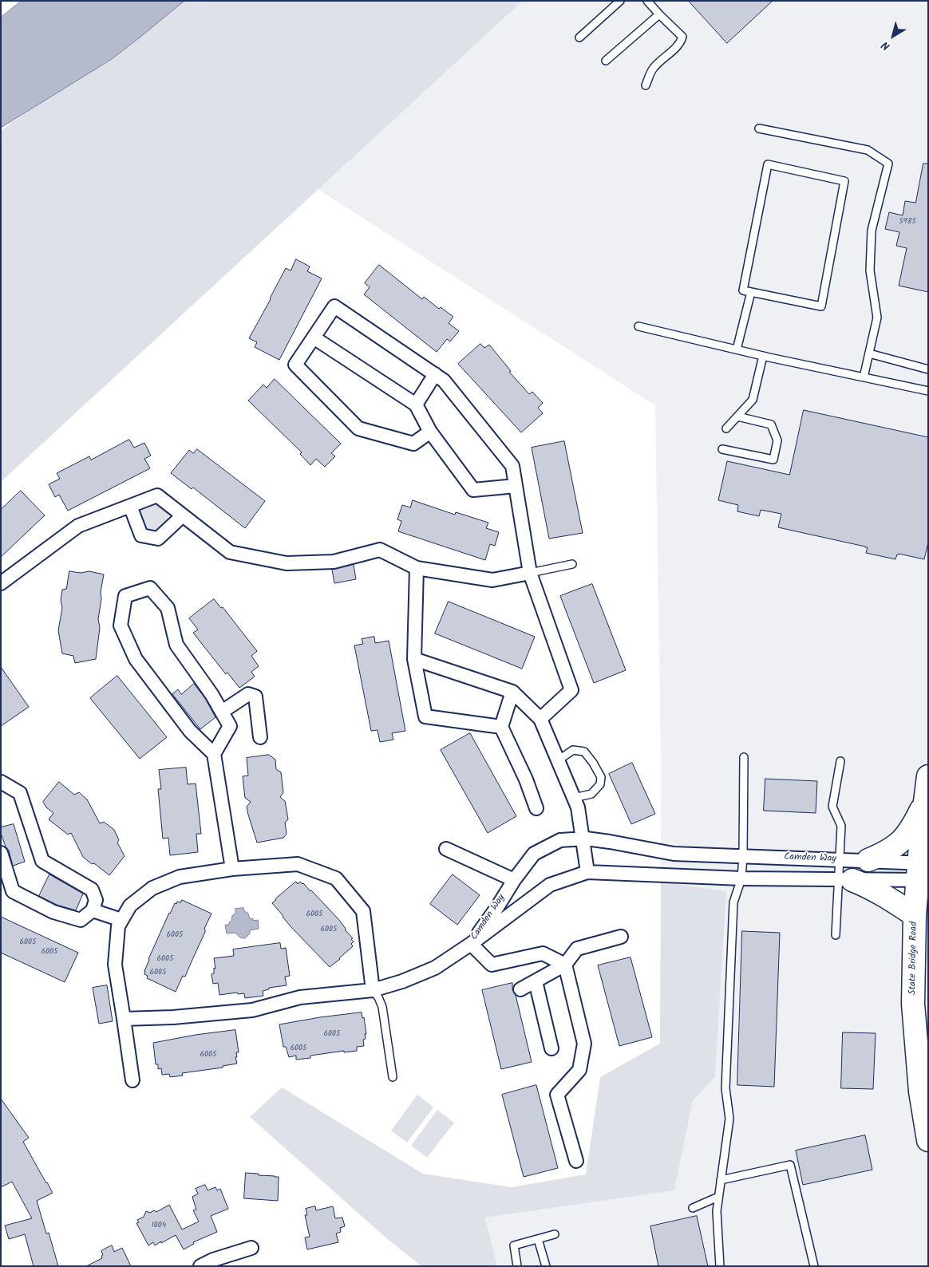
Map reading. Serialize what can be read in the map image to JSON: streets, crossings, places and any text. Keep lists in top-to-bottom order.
{
  "streets": {
    "highway": ["State Bridge Road"],
    "street": ["Camden Way"]
  },
  "crossings": [
    ["Camden Way", "State Bridge Road"]
  ],
  "house_numbers": [
    "5985",
    "6005",
    "6005",
    "6005",
    "6005",
    "6005",
    "6005",
    "6005",
    "6005",
    "6005",
    "6005",
    "1004"
  ],
  "north": "bottom left"
}
